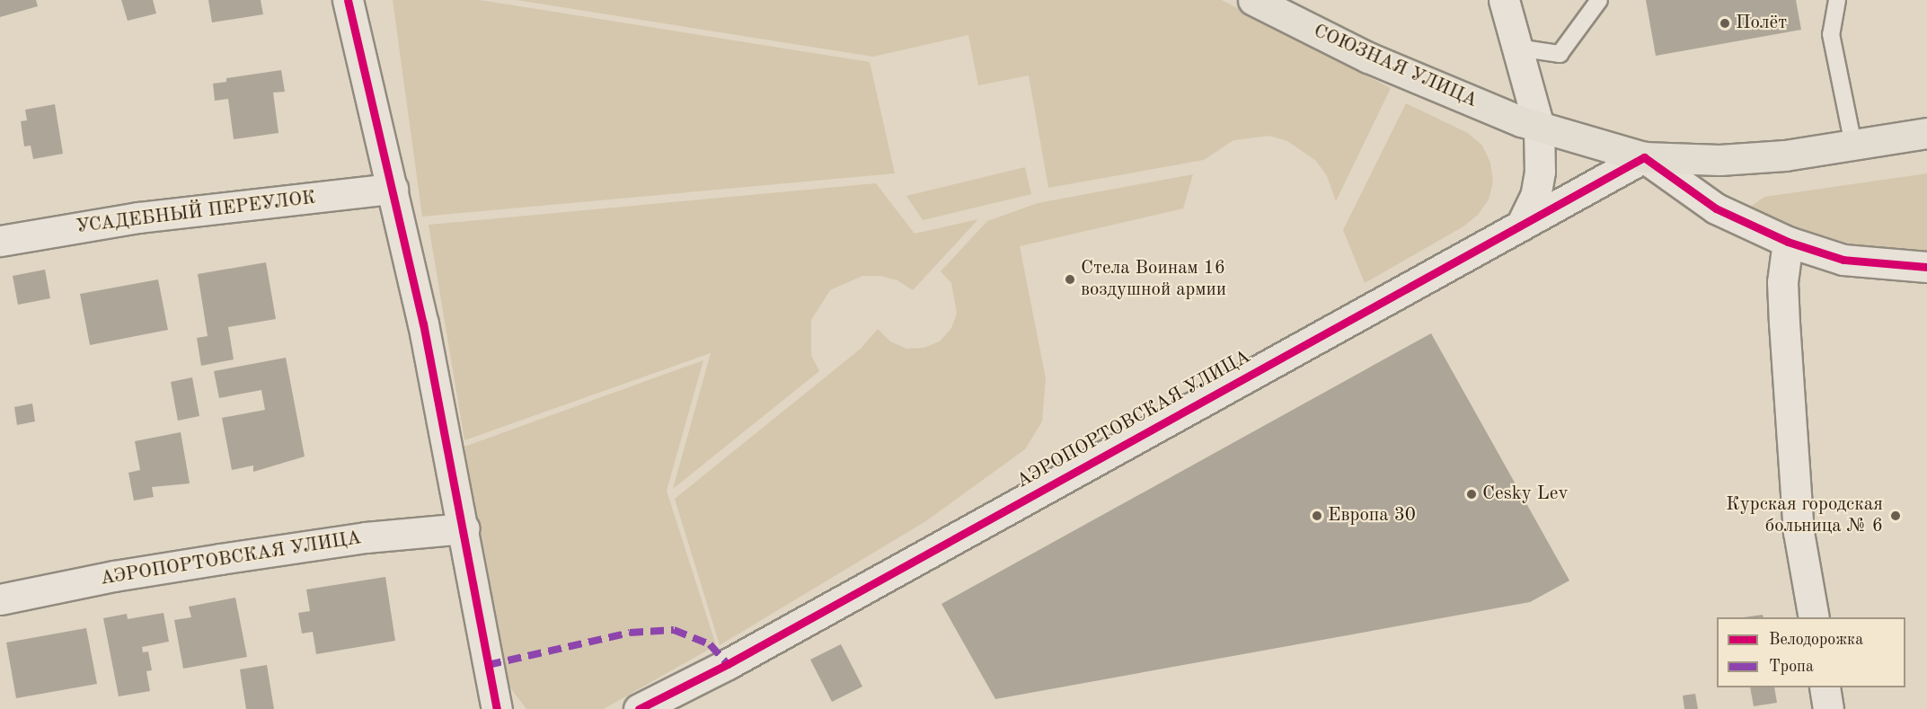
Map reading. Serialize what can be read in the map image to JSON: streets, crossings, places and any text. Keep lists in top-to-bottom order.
{
  "streets": {
    "main road": ["СОЮЗНАЯ УЛИЦА"],
    "street": ["УСАДЕБНЫЙ ПЕРЕУЛОК", "АЭРОПОРТОВСКАЯ УЛИЦА"]
  },
  "crossings": [
    ["СОЮЗНАЯ УЛИЦА", "АЭРОПОРТОВСКАЯ УЛИЦА"]
  ],
  "places": [
    "Полёт",
    "Стела Воинам 16 воздушной армии",
    "Cesky Lev",
    "Европа 30",
    "Курская городская больница № 6"
  ],
  "legend": ["Велодорожка", "Тропа"]
}
